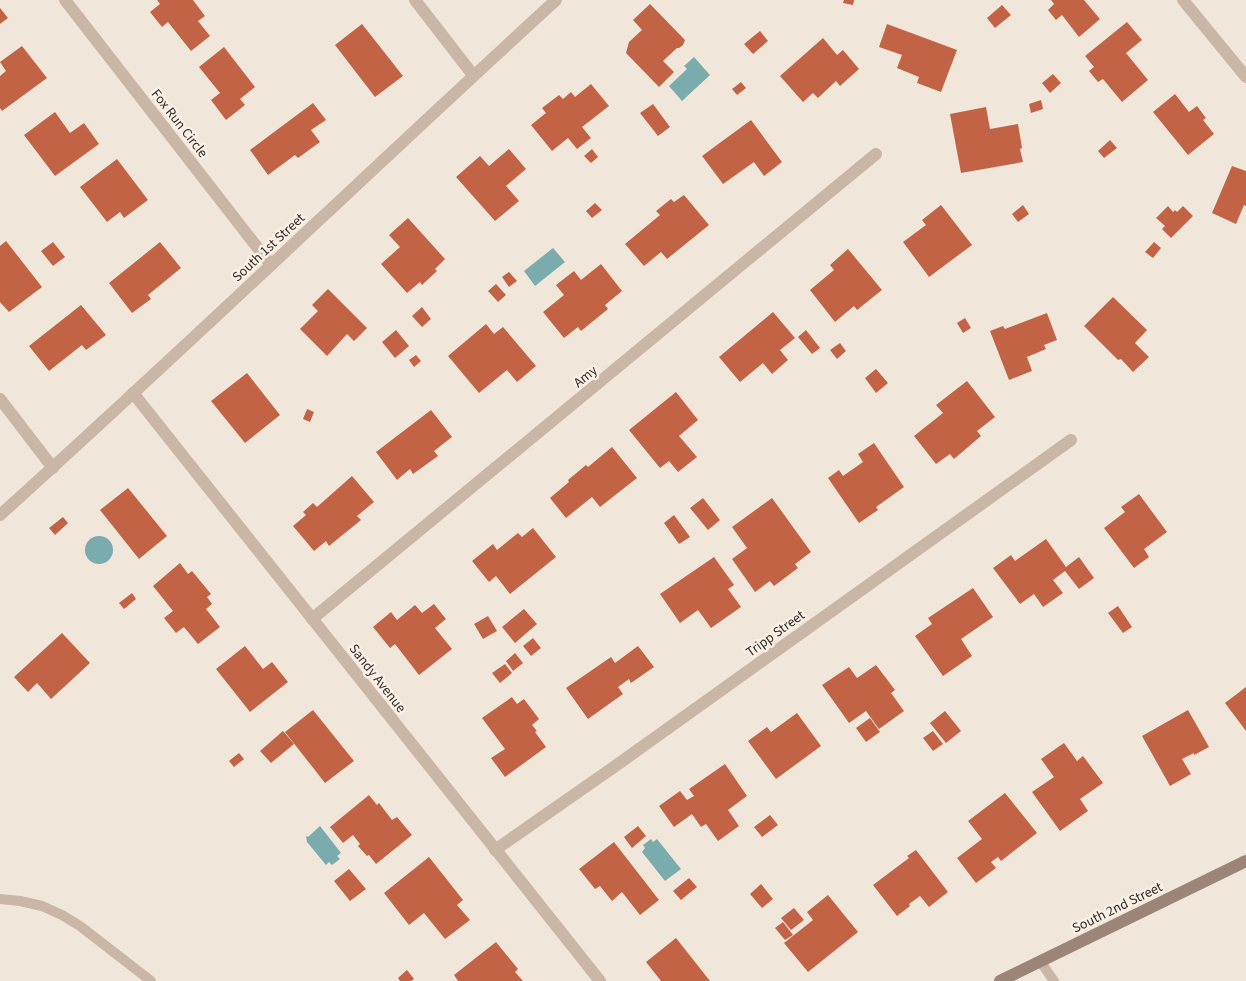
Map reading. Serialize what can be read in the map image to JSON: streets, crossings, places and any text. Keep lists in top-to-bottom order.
{
  "streets": {
    "main road": ["South 2nd Street"],
    "street": [
      "Fox Run Circle",
      "South 1st Street",
      "Amy",
      "Tripp Street",
      "Sandy Avenue"
    ]
  },
  "crossings": [
    ["Fox Run Circle", "South 1st Street"],
    ["South 1st Street", "Sandy Avenue"],
    ["Amy", "Sandy Avenue"],
    ["Tripp Street", "Sandy Avenue"]
  ]
}
